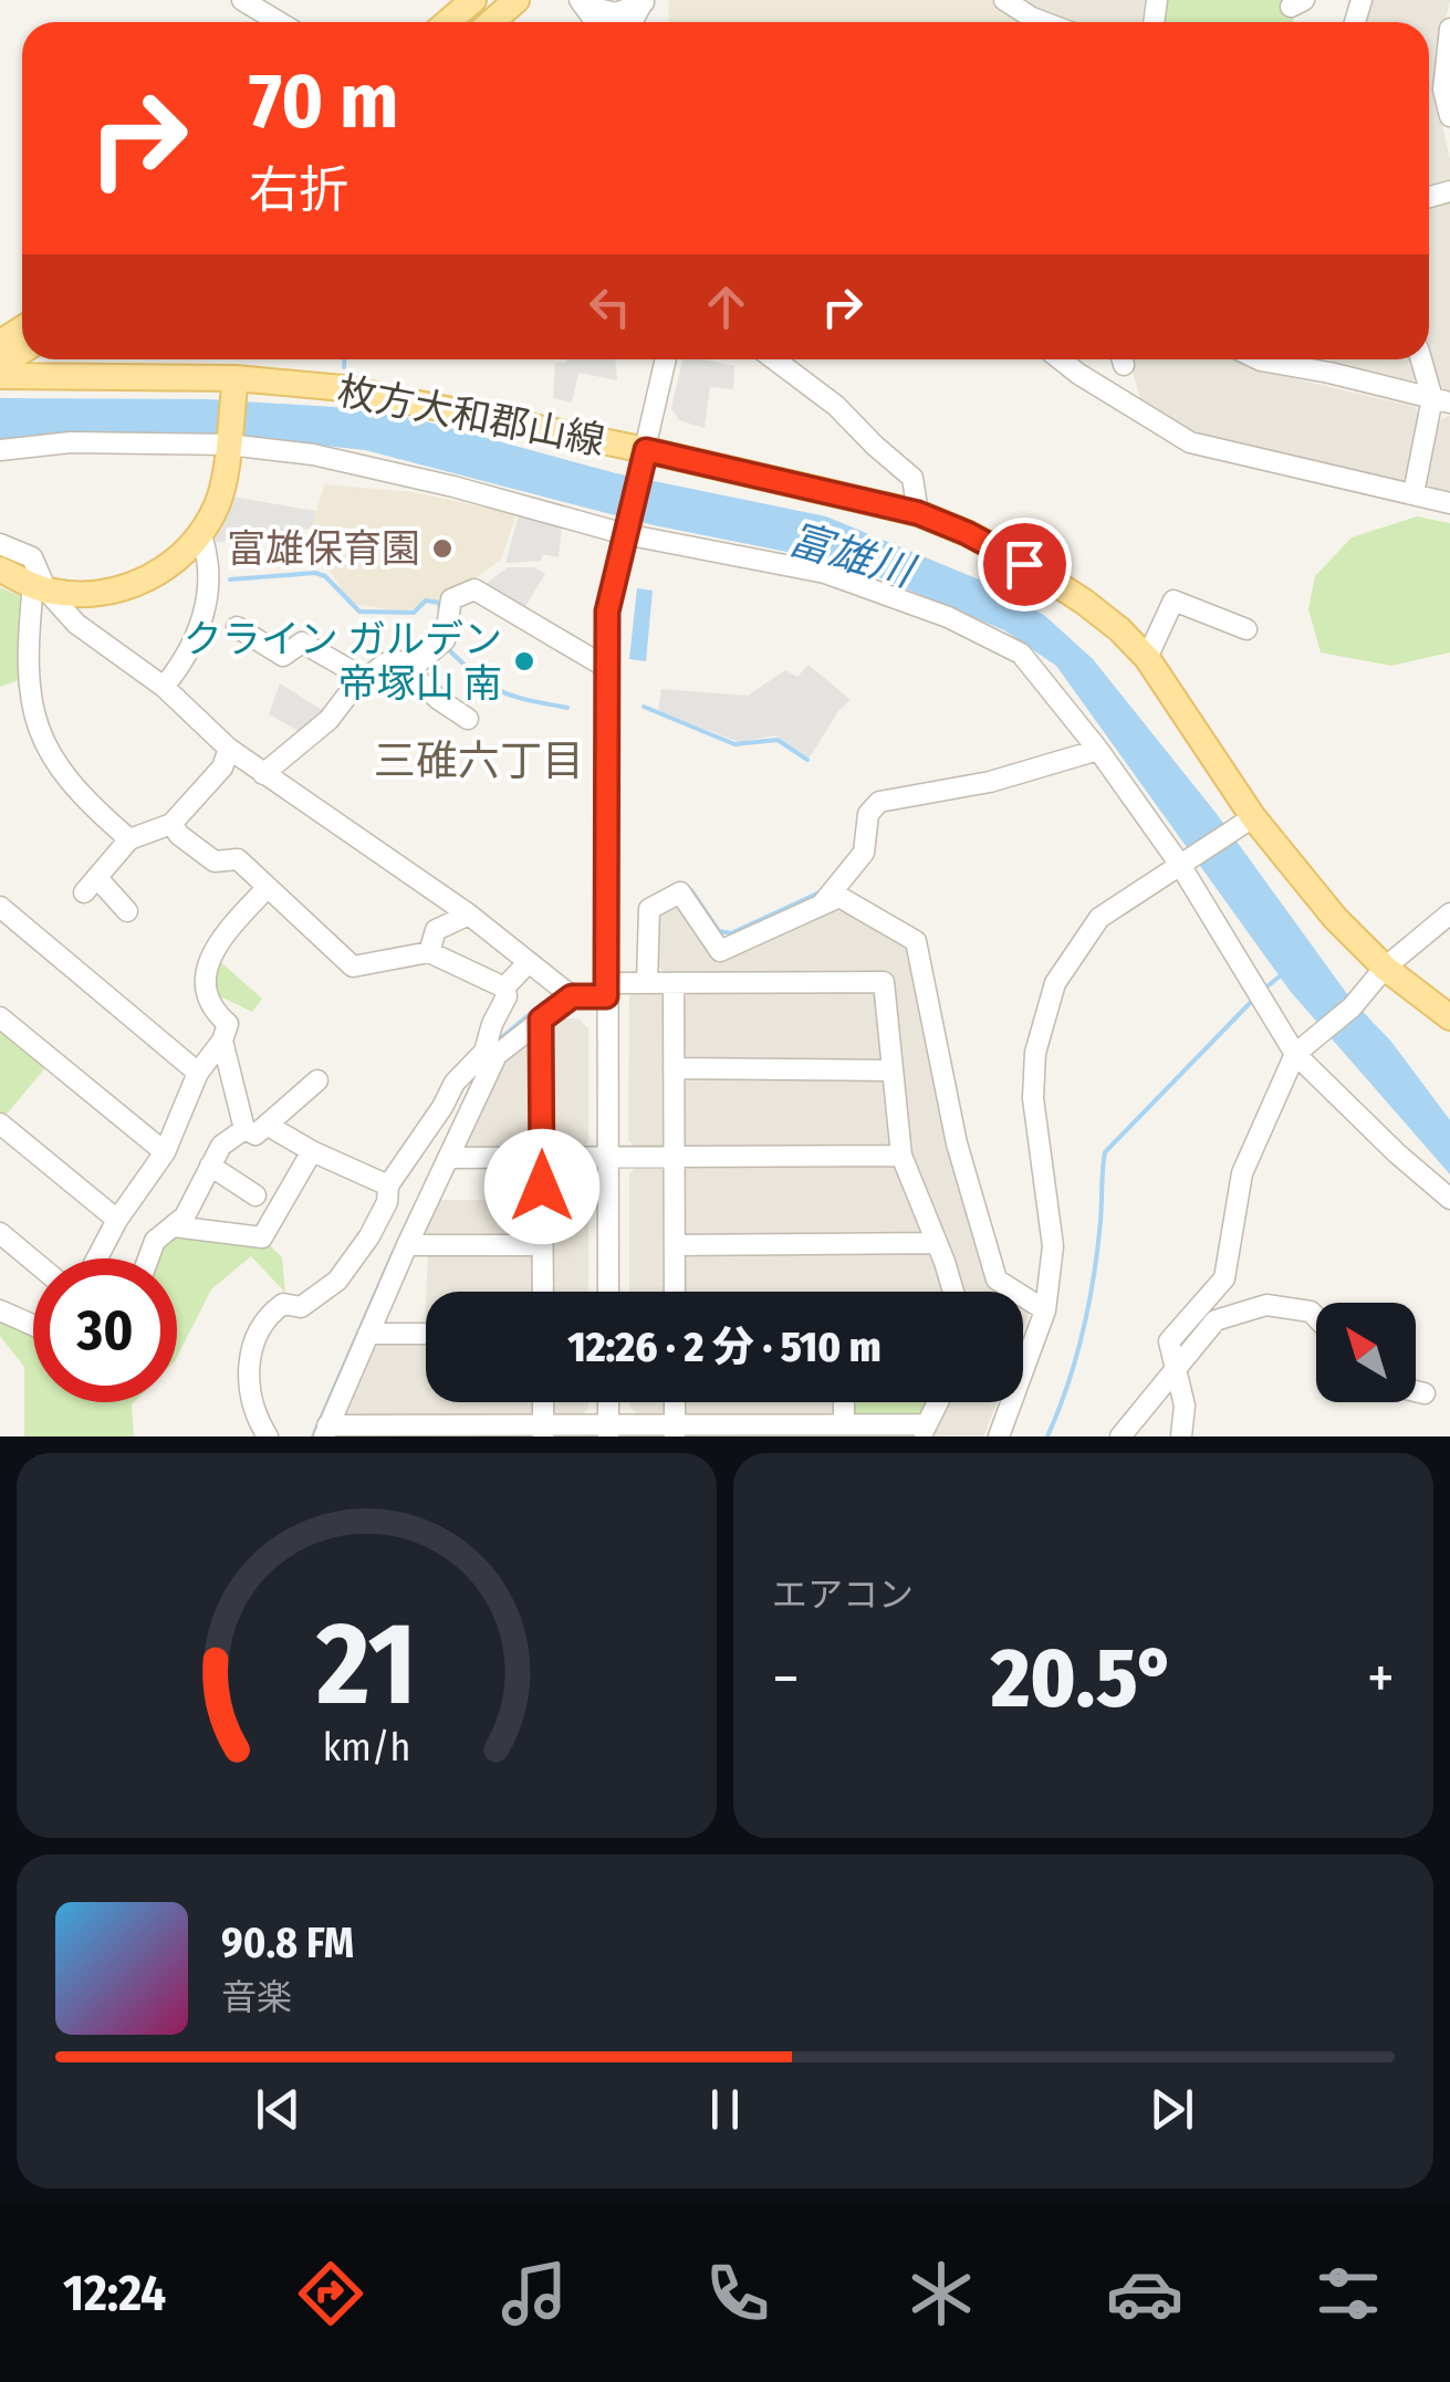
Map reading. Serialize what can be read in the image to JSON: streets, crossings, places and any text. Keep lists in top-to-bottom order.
{
  "streets": {
    "main road": ["枚方大和郡山線"]
  },
  "districts": ["三碓六丁目"],
  "water": ["富雄川"],
  "places": ["富雄保育園", "クライン ガルデン 帝塚山 南"],
  "north": "top left",
  "page": {
    "turn": ["70 m", "右折"],
    "limit": "30",
    "trip": "12:26 · 2 分 · 510 m",
    "tile": "エアコン",
    "heat": ["−", "20.5°", "+"],
    "song": ["90.8 FM", "音楽"],
    "tabs": "12:24",
    "gauge": ["21", "km/h"]
  }
}
